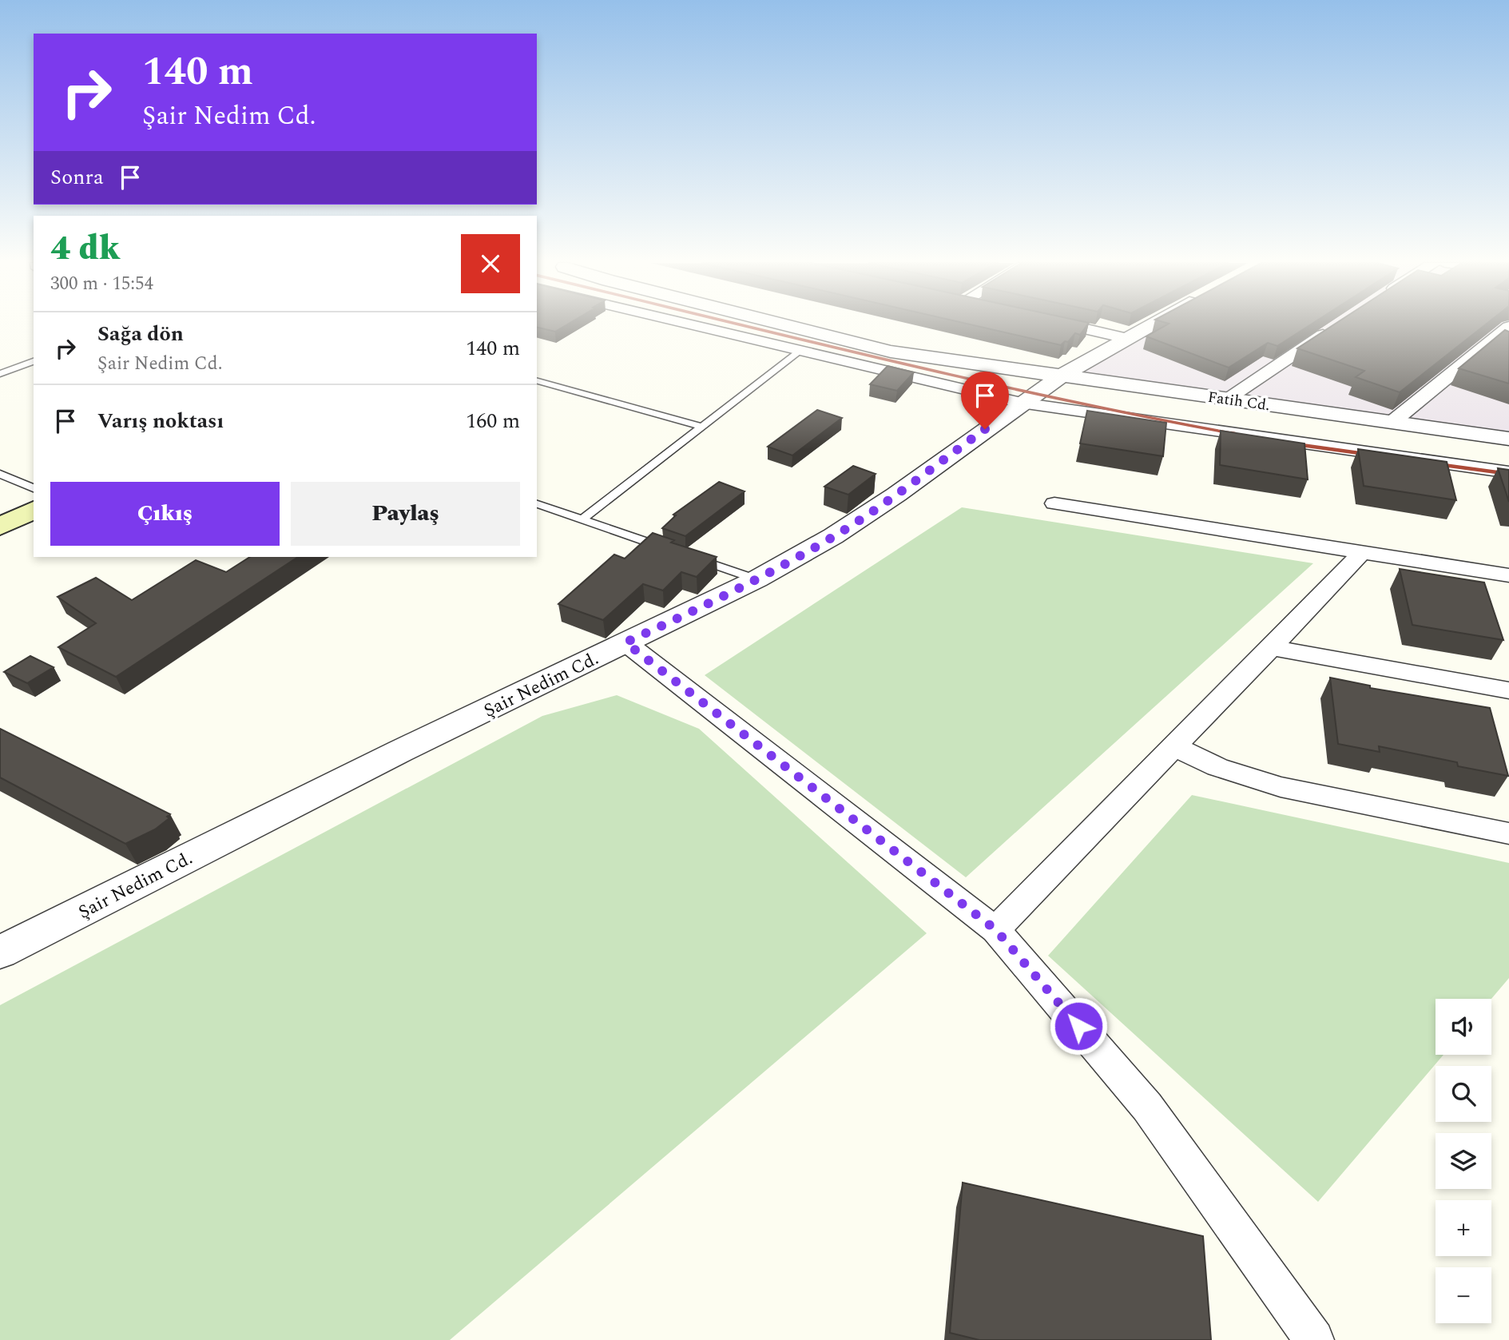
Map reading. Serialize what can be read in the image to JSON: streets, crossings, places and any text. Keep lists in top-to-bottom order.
{
  "streets": {
    "street": ["Fatih Cd.", "Şair Nedim Cd."]
  },
  "crossings": [
    ["Fatih Cd.", "Şair Nedim Cd."]
  ],
  "page": {
    "turn": ["140 m", "Şair Nedim Cd."],
    "then": "Sonra",
    "heading": ["4 dk", "300 m · 15:54"],
    "list": [
      {
        "name": "Sağa dön",
        "note": "Şair Nedim Cd.",
        "value": "140 m"
      },
      {
        "name": "Varış noktası",
        "value": "160 m"
      }
    ],
    "buttons": ["Çıkış", "Paylaş"],
    "map_buttons": ["+", "−"]
  }
}
